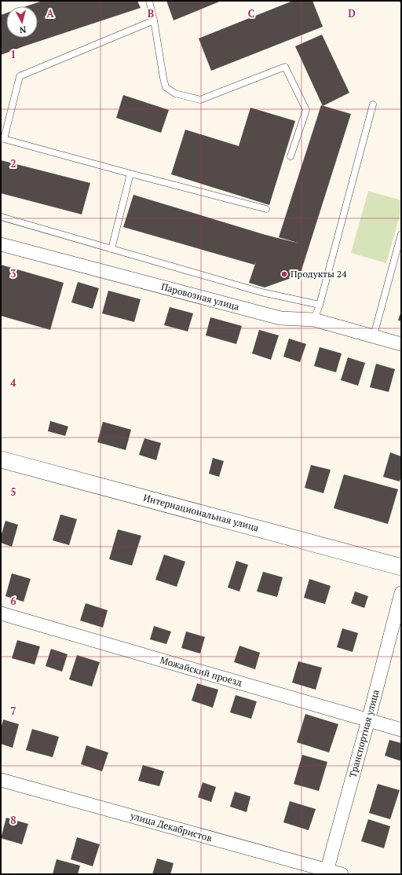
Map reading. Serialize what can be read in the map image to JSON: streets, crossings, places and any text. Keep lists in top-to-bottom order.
{
  "streets": {
    "street": [
      "Паровозная улица",
      "Интернациональная улица",
      "Можайский проезд",
      "Транспортная улица",
      "улица Декабристов"
    ]
  },
  "crossings": [
    ["Можайский проезд", "Транспортная улица"],
    ["Транспортная улица", "улица Декабристов"]
  ],
  "places": ["Продукты 24"],
  "north": "bottom",
  "grid": {
    "columns": [
      "A",
      "B",
      "C",
      "D"
    ],
    "rows": [
      "1",
      "2",
      "3",
      "4",
      "5",
      "6",
      "7",
      "8"
    ]
  }
}
